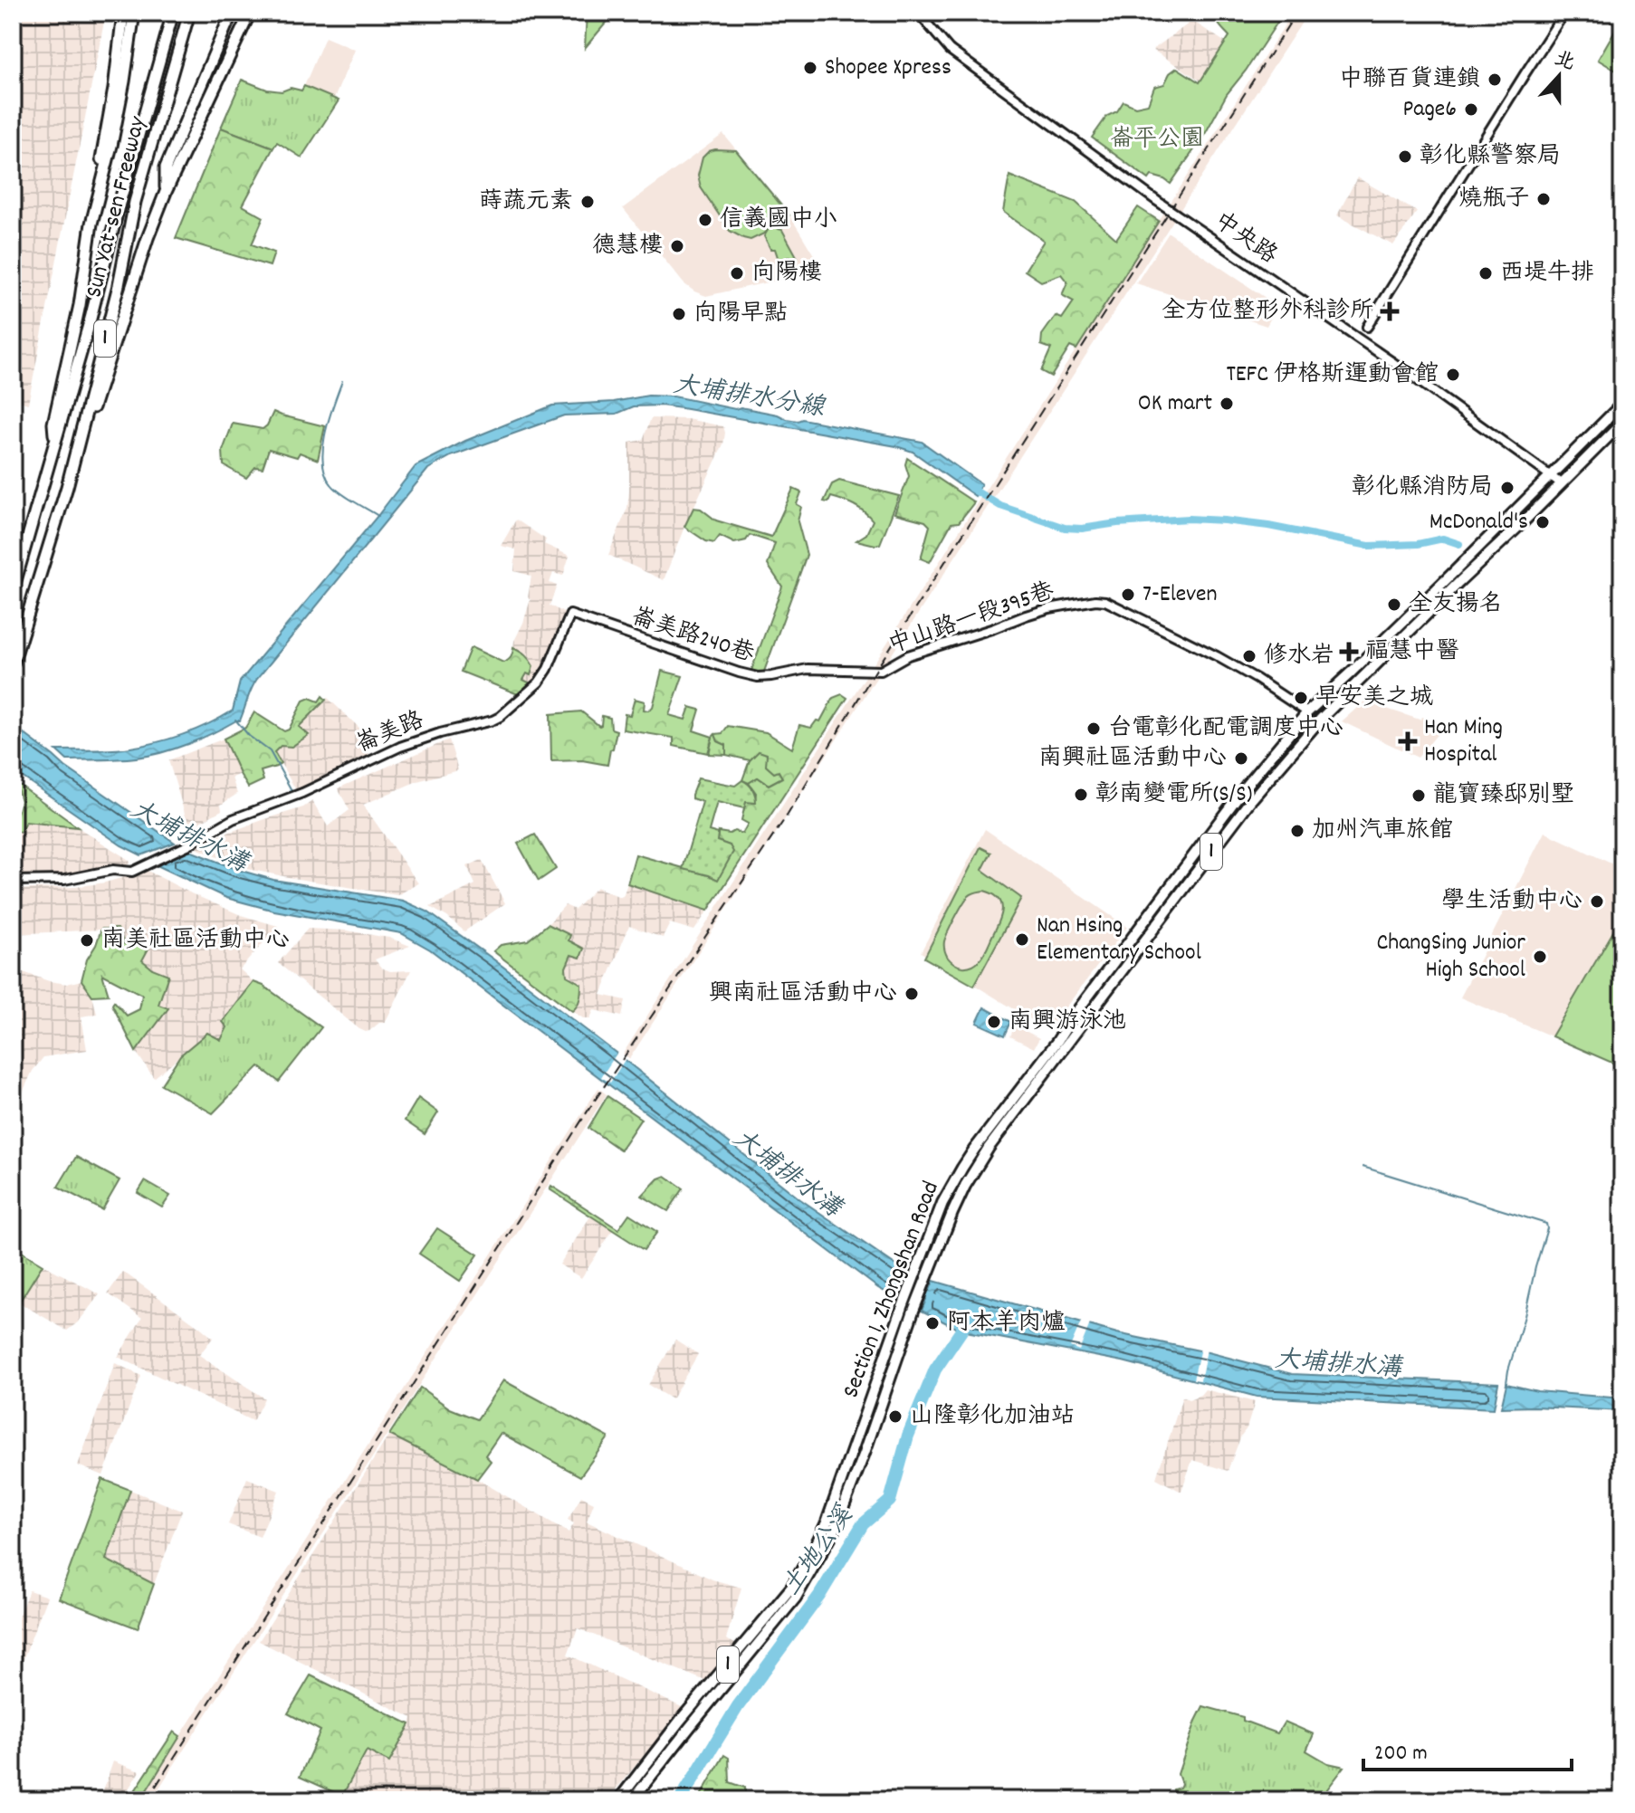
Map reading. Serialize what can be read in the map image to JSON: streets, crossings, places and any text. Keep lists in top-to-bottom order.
{
  "streets": {
    "highway": ["Sun Yat-sen Freeway", "1"],
    "main road": ["Section 1, Zhongshan Road"],
    "street": [
      "中央路",
      "中山路一段395巷",
      "崙美路240巷",
      "崙美路"
    ]
  },
  "crossings": [
    ["中央路", "Section 1, Zhongshan Road"],
    ["中山路一段395巷", "崙美路240巷"],
    ["中山路一段395巷", "Section 1, Zhongshan Road"],
    ["崙美路240巷", "崙美路"]
  ],
  "water": ["大埔排水分線", "大埔排水溝", "土地公溪"],
  "parks": ["崙平公園"],
  "places": {
    "other": [
      "Shopee Xpress",
      "中聯百貨連鎖",
      "Page6",
      "彰化縣警察局",
      "燒瓶子",
      "蒔蔬元素",
      "信義國中小",
      "德慧樓",
      "向陽樓",
      "西堤牛排",
      "向陽早點",
      "TEFC 伊格斯運動會館",
      "OK mart",
      "彰化縣消防局",
      "McDonald's",
      "7-Eleven",
      "全友揚名",
      "修水岩",
      "早安美之城",
      "台電彰化配電調度中心",
      "南興社區活動中心",
      "彰南變電所(S/S)",
      "龍寶臻邸別墅",
      "加州汽車旅館",
      "學生活動中心",
      "Nan Hsing Elementary School",
      "南美社區活動中心",
      "ChangSing Junior High School",
      "興南社區活動中心",
      "南興游泳池",
      "阿本羊肉爐",
      "山隆彰化加油站"
    ],
    "health": ["全方位整形外科診所", "福慧中醫", "Han Ming Hospital"]
  },
  "scale_bar": "200 m",
  "north": "top"
}
